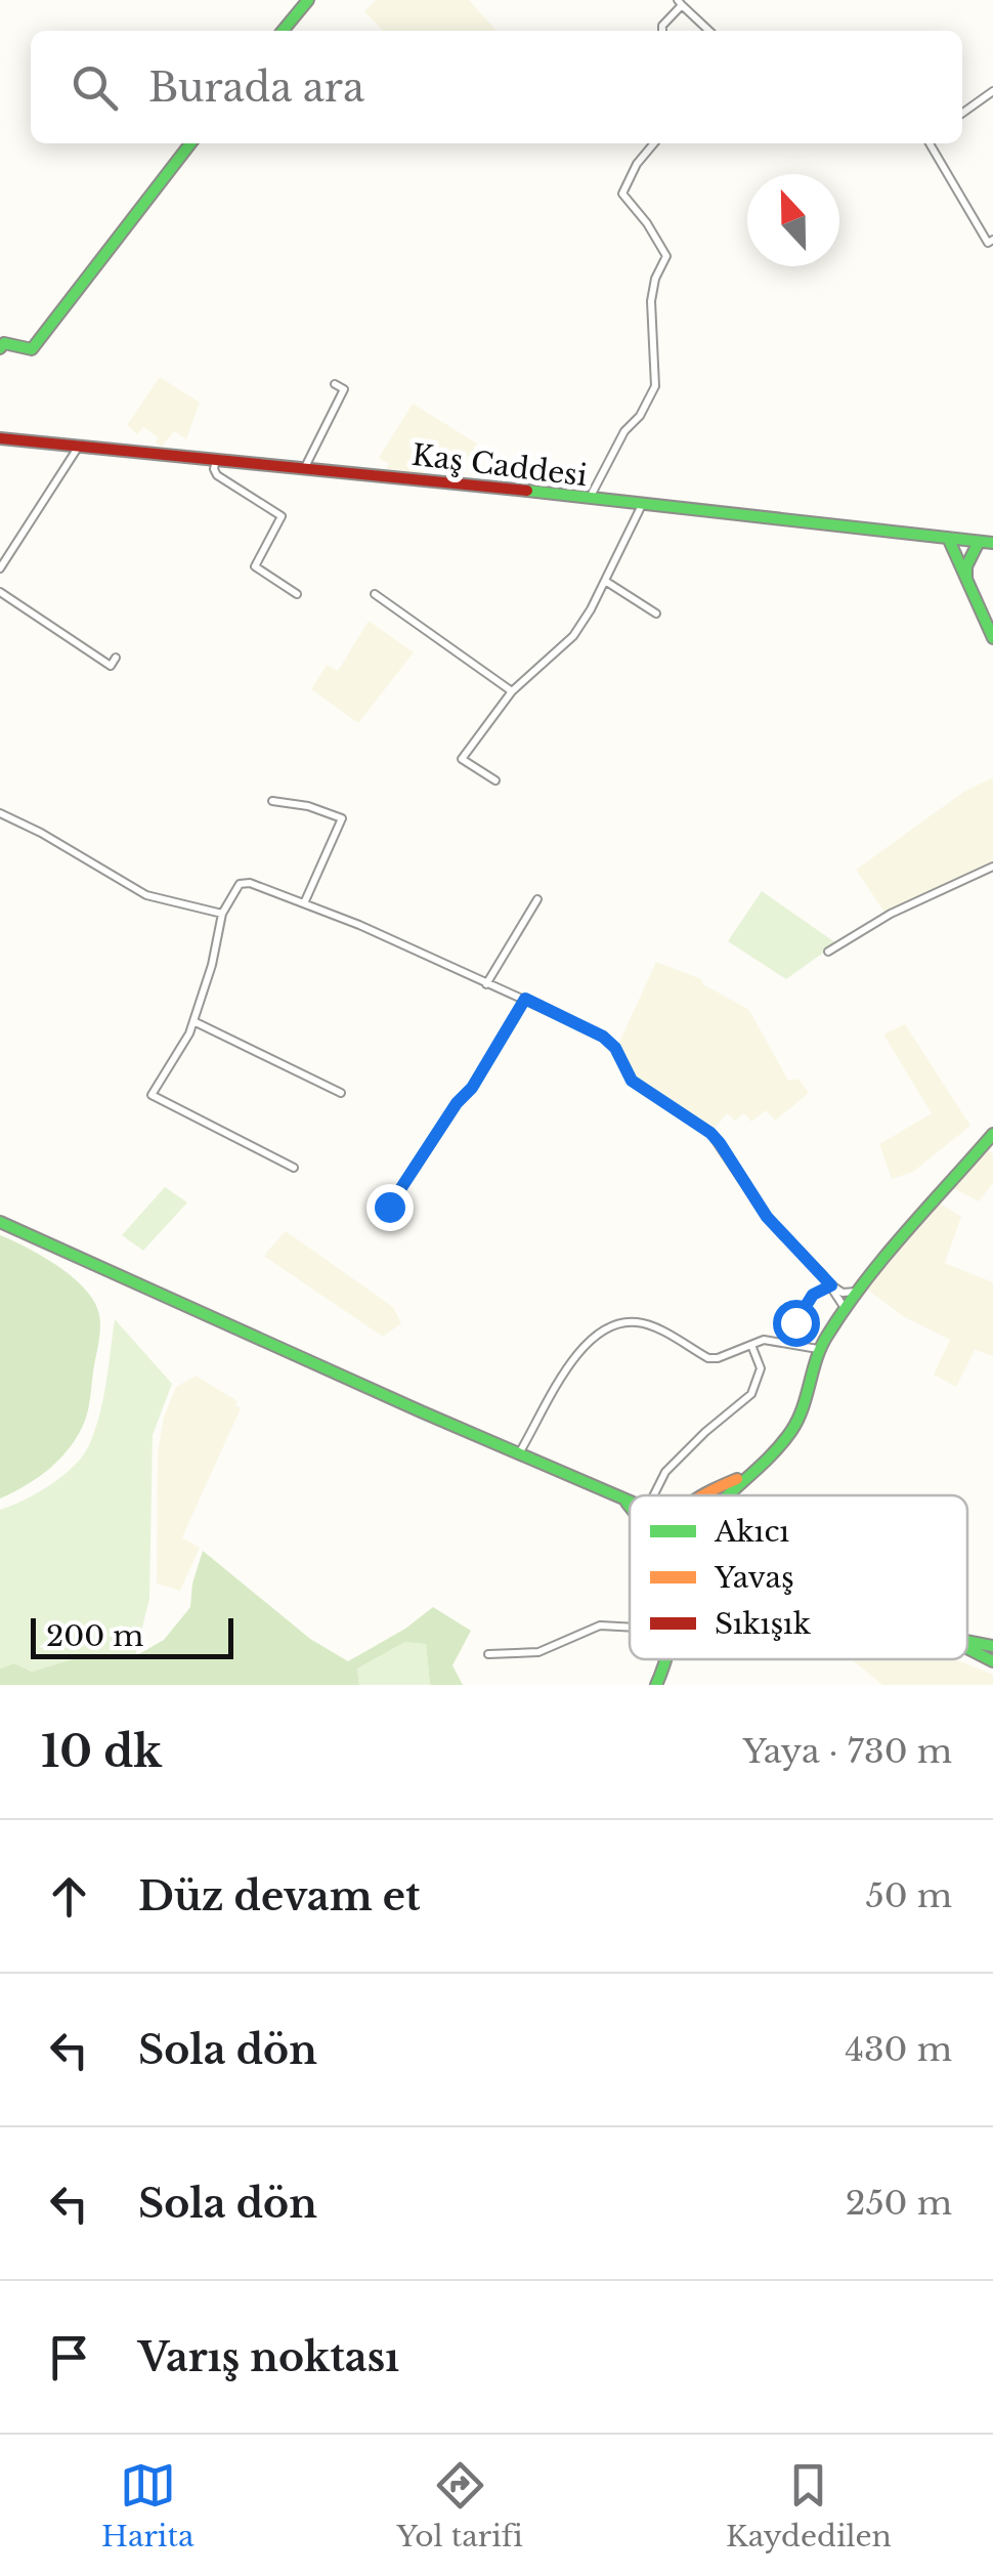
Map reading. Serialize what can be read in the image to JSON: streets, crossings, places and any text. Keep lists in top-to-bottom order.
{
  "streets": {
    "street": ["Kaş Caddesi"]
  },
  "legend": ["Akıcı", "Yavaş", "Sıkışık"],
  "scale_bar": "200 m",
  "north": "top",
  "page": {
    "search": "Burada ara",
    "scale": "200 m",
    "heading": ["10 dk", "Yaya · 730 m"],
    "list": [
      ["Düz devam et", "50 m"],
      ["Sola dön", "430 m"],
      ["Sola dön", "250 m"],
      "Varış noktası"
    ],
    "nav": ["Harita", "Yol tarifi", "Kaydedilen"]
  }
}
